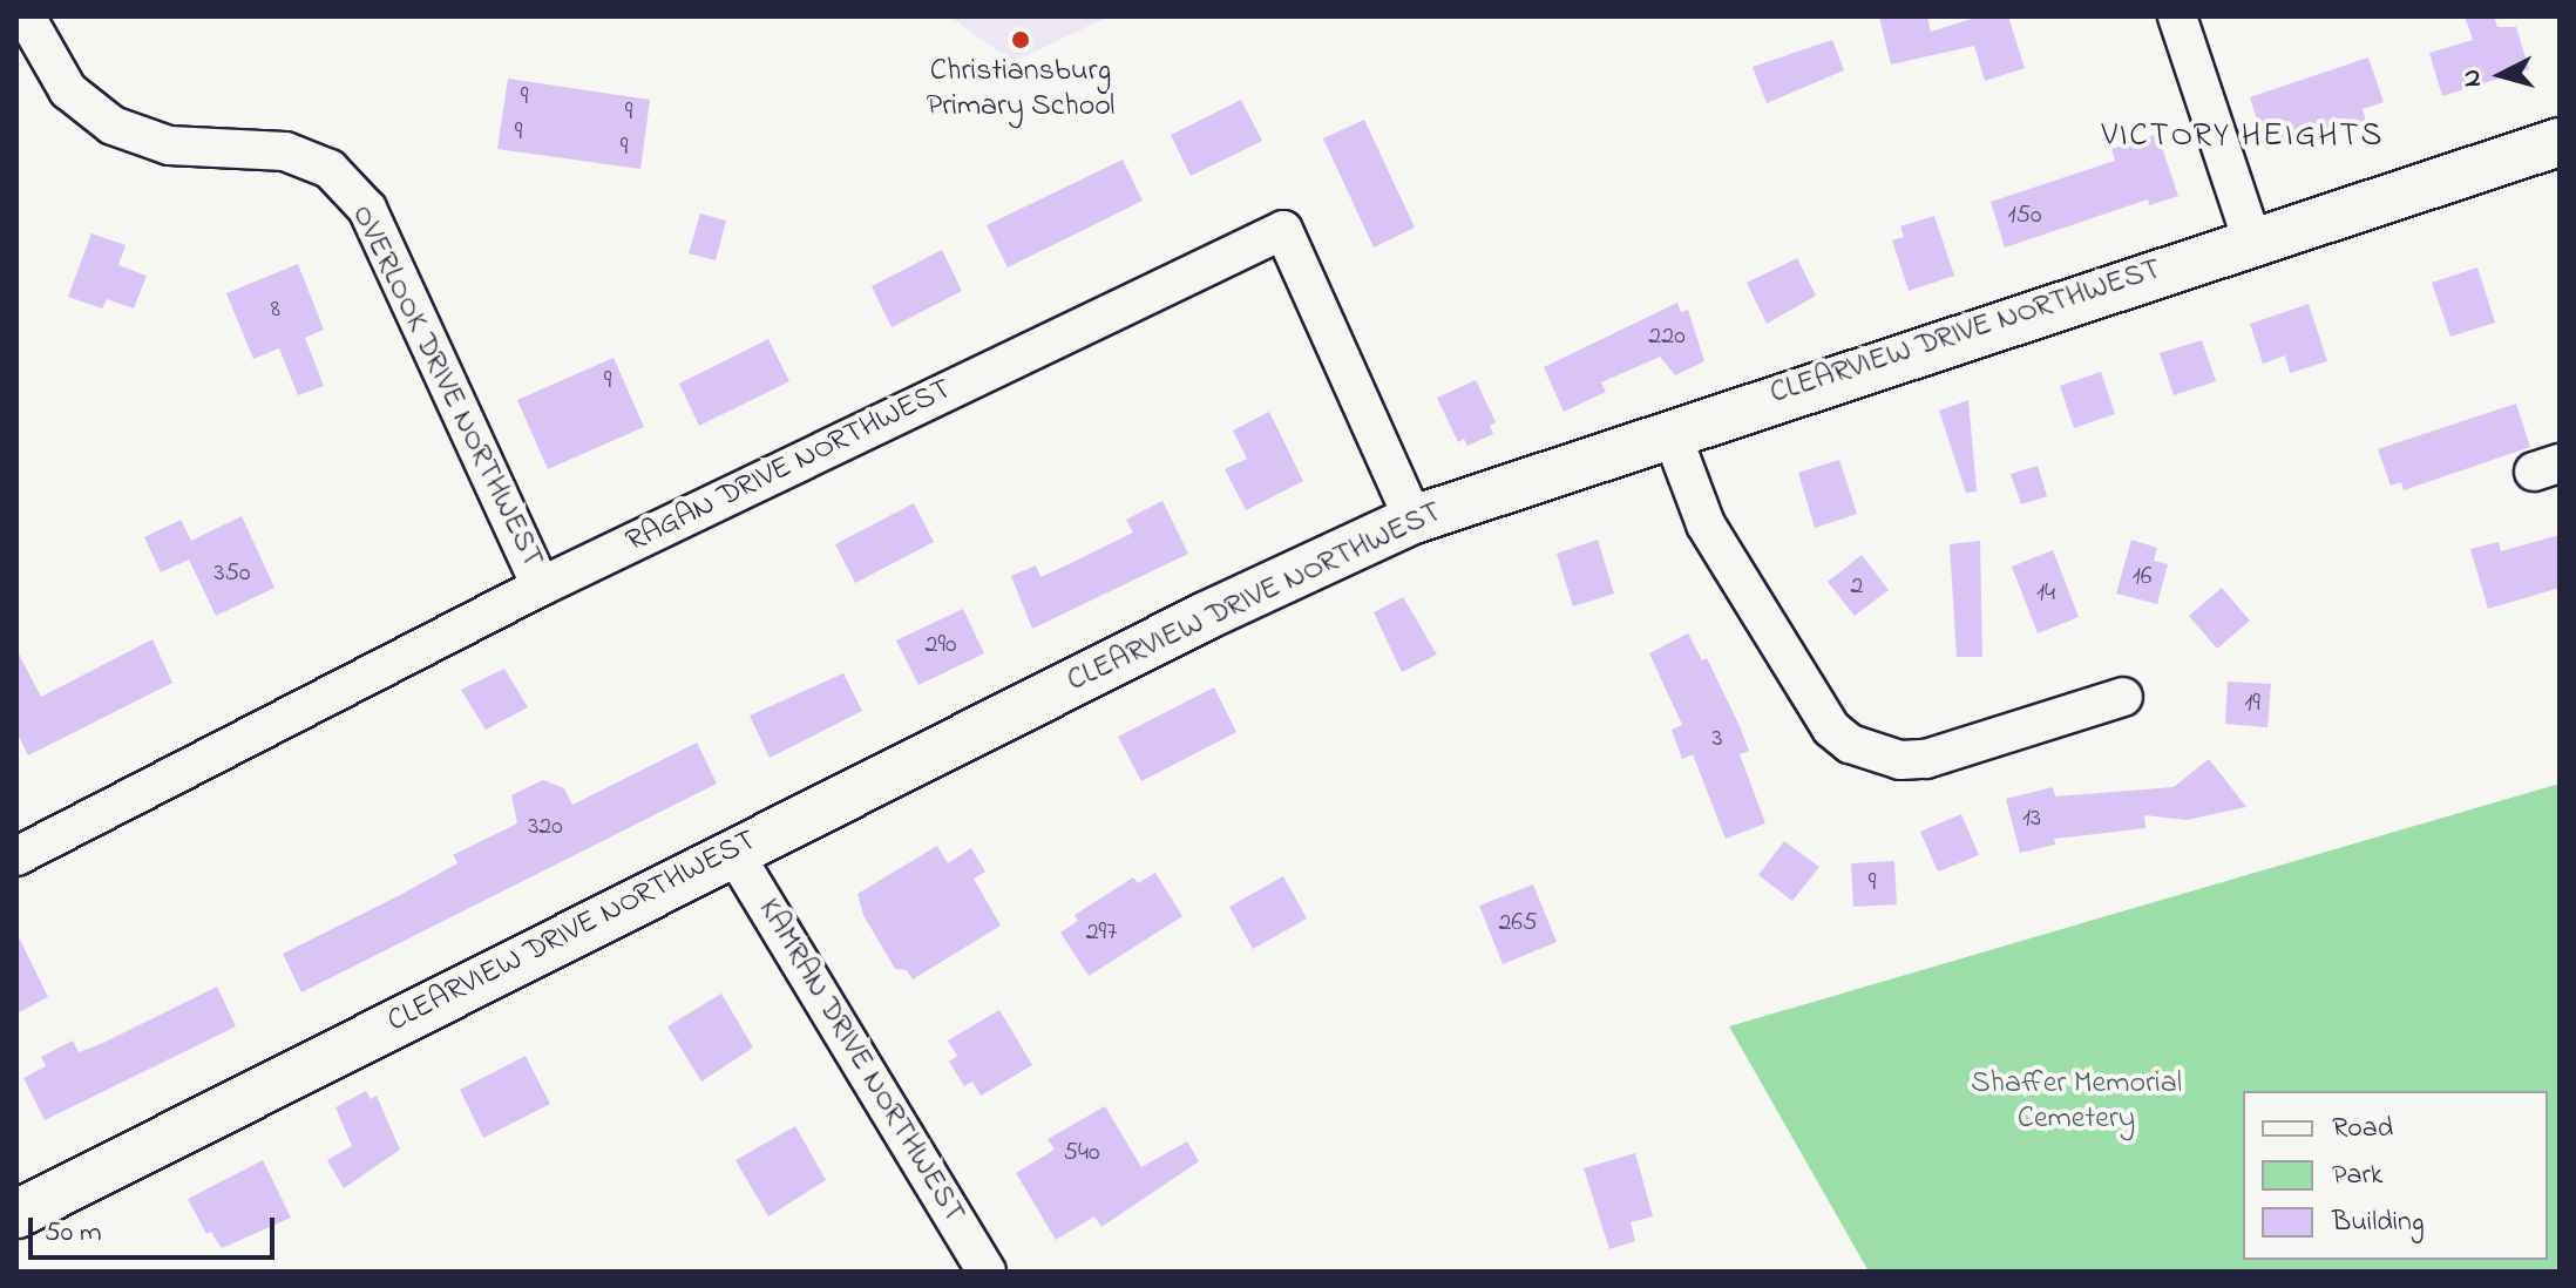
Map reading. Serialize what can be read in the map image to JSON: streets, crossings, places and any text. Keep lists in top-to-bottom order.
{
  "streets": {
    "street": [
      "CLEARVIEW DRIVE NORTHWEST",
      "OVERLOOK DRIVE NORTHWEST",
      "RAGAN DRIVE NORTHWEST",
      "KAMRAN DRIVE NORTHWEST"
    ]
  },
  "crossings": [
    ["CLEARVIEW DRIVE NORTHWEST", "RAGAN DRIVE NORTHWEST"],
    ["CLEARVIEW DRIVE NORTHWEST", "KAMRAN DRIVE NORTHWEST"],
    ["OVERLOOK DRIVE NORTHWEST", "RAGAN DRIVE NORTHWEST"]
  ],
  "districts": ["VICTORY HEIGHTS"],
  "parks": ["Shaffer Memorial Cemetery"],
  "places": ["Christiansburg Primary School"],
  "house_numbers": [
    "9",
    "9",
    "9",
    "9",
    "150",
    "8",
    "220",
    "9",
    "350",
    "16",
    "2",
    "14",
    "290",
    "19",
    "3",
    "13",
    "320",
    "9",
    "265",
    "297",
    "540"
  ],
  "legend": ["Road", "Park", "Building"],
  "scale_bar": "50 m",
  "north": "left"
}
